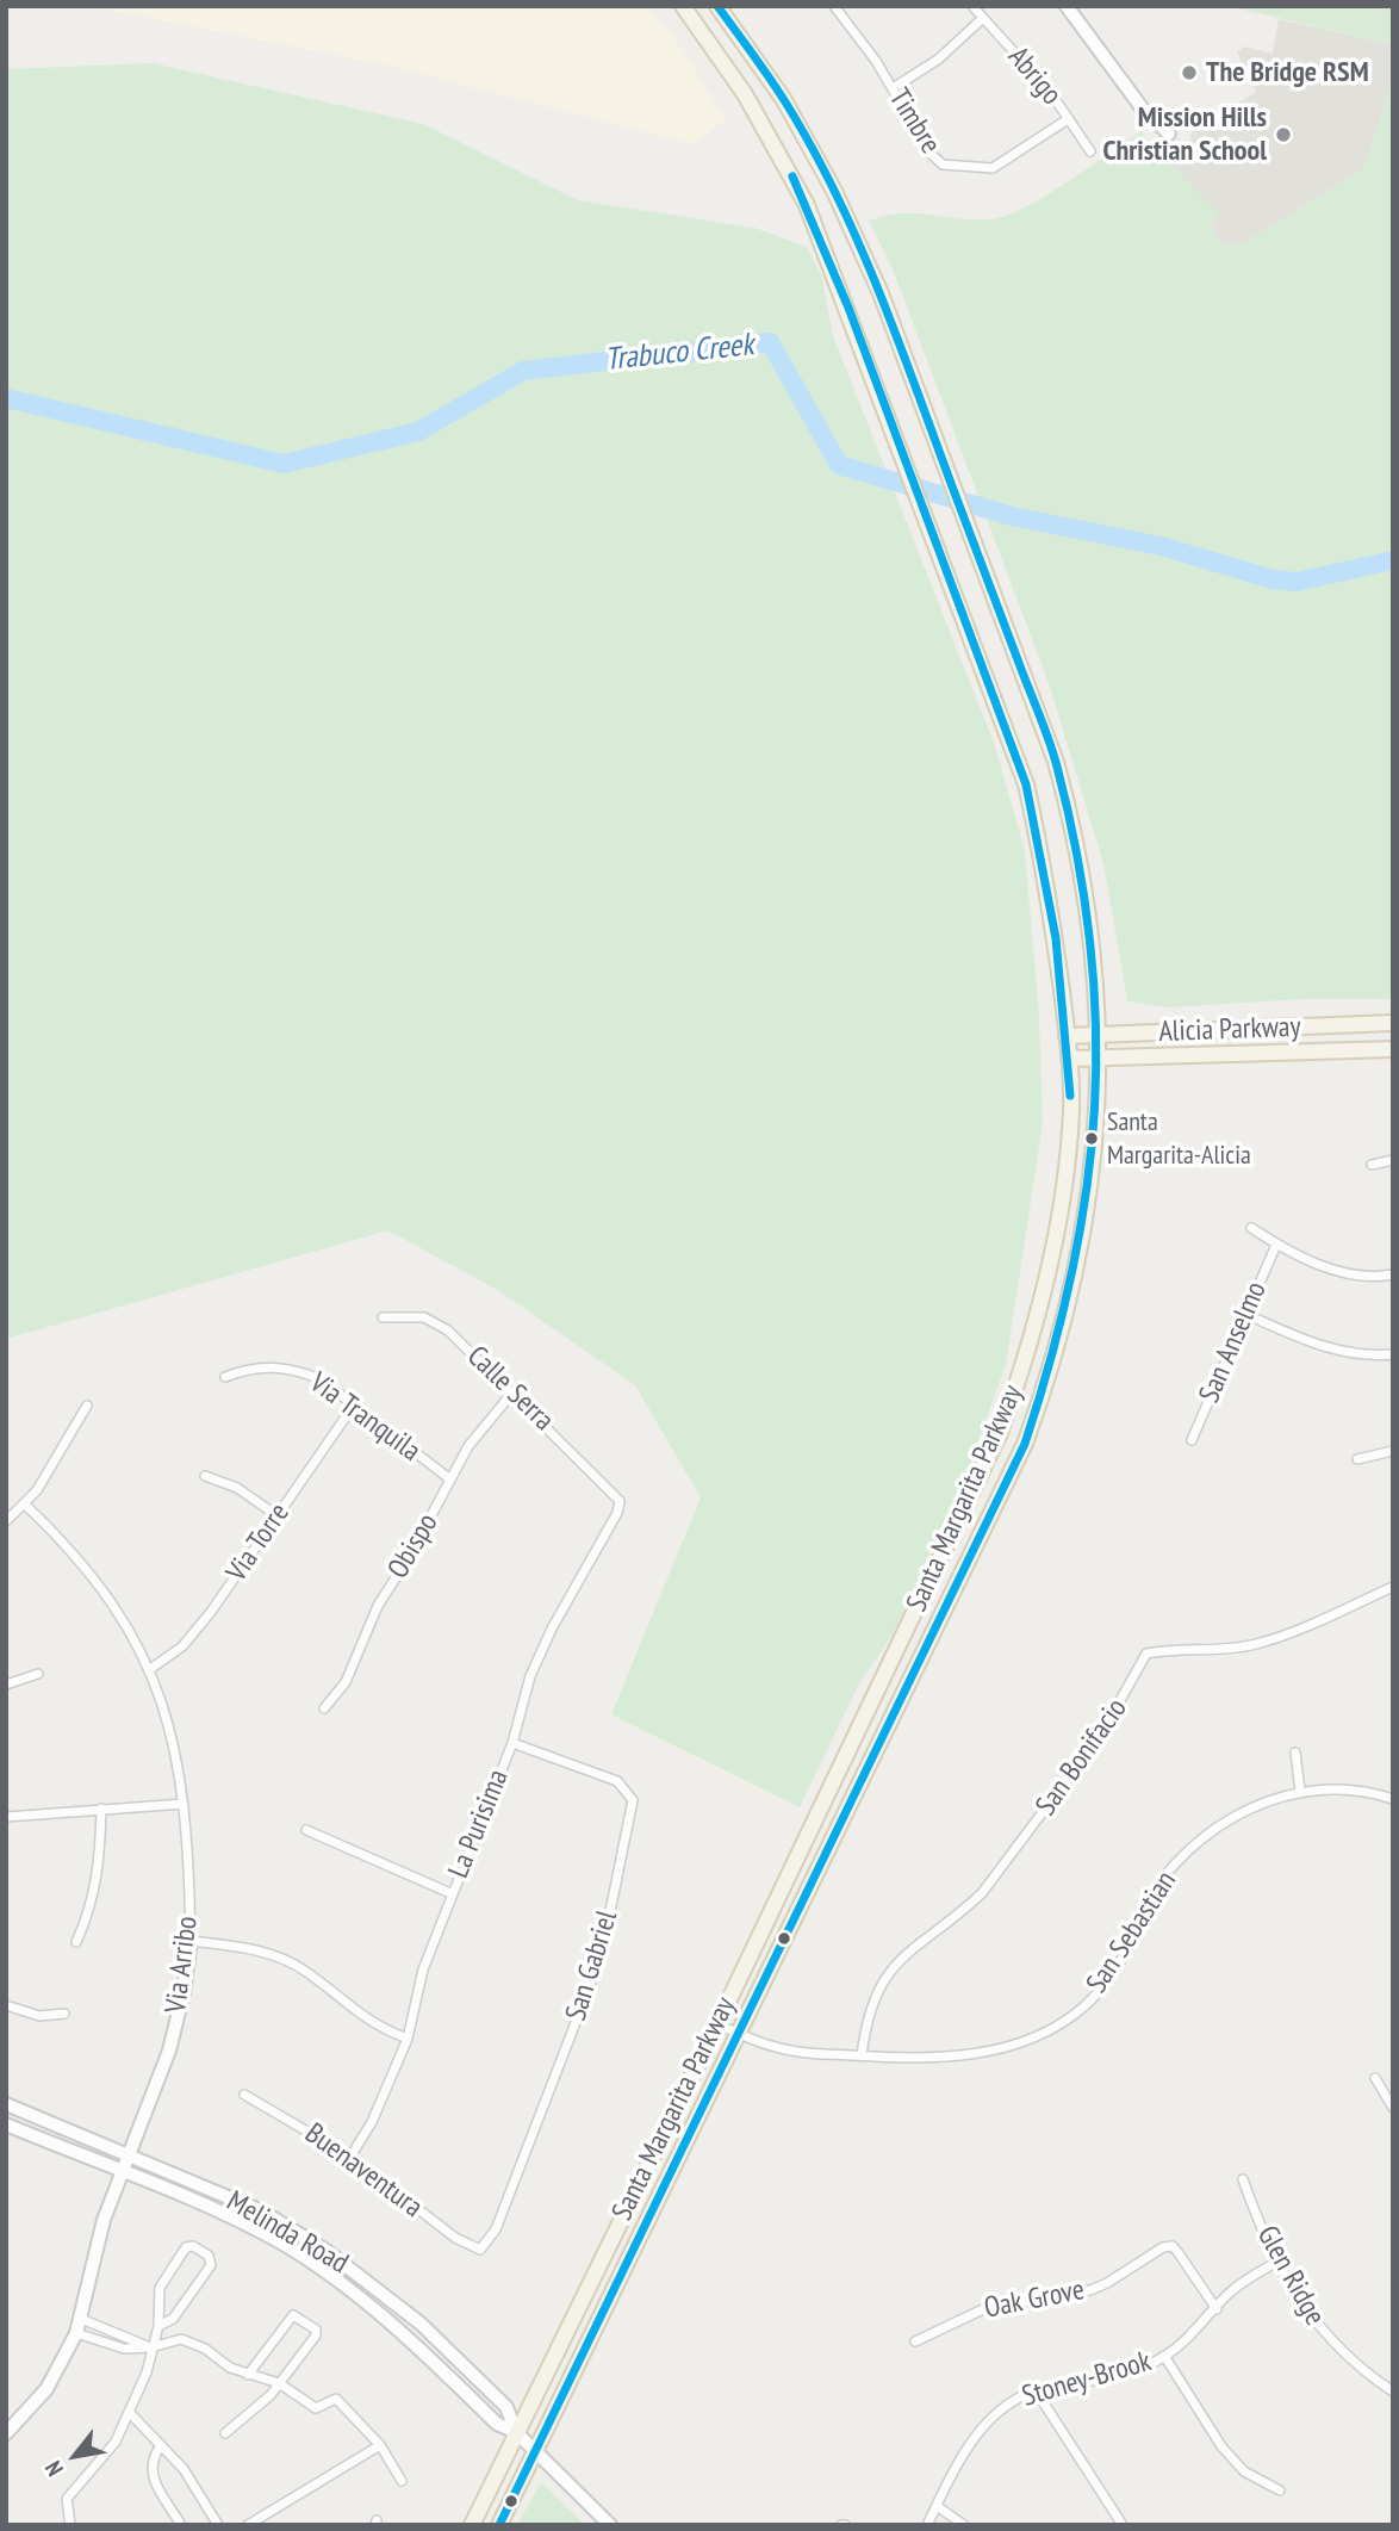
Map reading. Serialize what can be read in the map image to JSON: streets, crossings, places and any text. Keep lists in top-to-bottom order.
{
  "streets": {
    "main road": [
      "Alicia Parkway",
      "Santa Margarita Parkway",
      "Via Arribo",
      "Melinda Road"
    ],
    "street": [
      "Abrigo",
      "Timbre",
      "San Anselmo",
      "Calle Serra",
      "Via Tranquila",
      "Via Torre",
      "Obispo",
      "San Bonifacio",
      "La Purisima",
      "San Sebastian",
      "San Gabriel",
      "Buenaventura",
      "Glen Ridge",
      "Oak Grove",
      "Stoney-Brook"
    ]
  },
  "crossings": [
    ["Abrigo", "Timbre"],
    ["Alicia Parkway", "Santa Margarita Parkway"],
    ["Calle Serra", "Obispo"],
    ["Calle Serra", "La Purisima"],
    ["Via Tranquila", "Via Torre"],
    ["Via Tranquila", "Obispo"],
    ["Santa Margarita Parkway", "San Sebastian"],
    ["Santa Margarita Parkway", "Melinda Road"],
    ["Via Torre", "Via Arribo"],
    ["San Bonifacio", "San Sebastian"],
    ["La Purisima", "San Gabriel"],
    ["La Purisima", "Buenaventura"],
    ["Via Arribo", "Melinda Road"],
    ["San Gabriel", "Buenaventura"],
    ["Glen Ridge", "Stoney-Brook"],
    ["Oak Grove", "Stoney-Brook"]
  ],
  "water": ["Trabuco Creek"],
  "places": ["The Bridge RSM", "Mission Hills Christian School", "Santa Margarita-Alicia"],
  "north": "bottom left"
}
